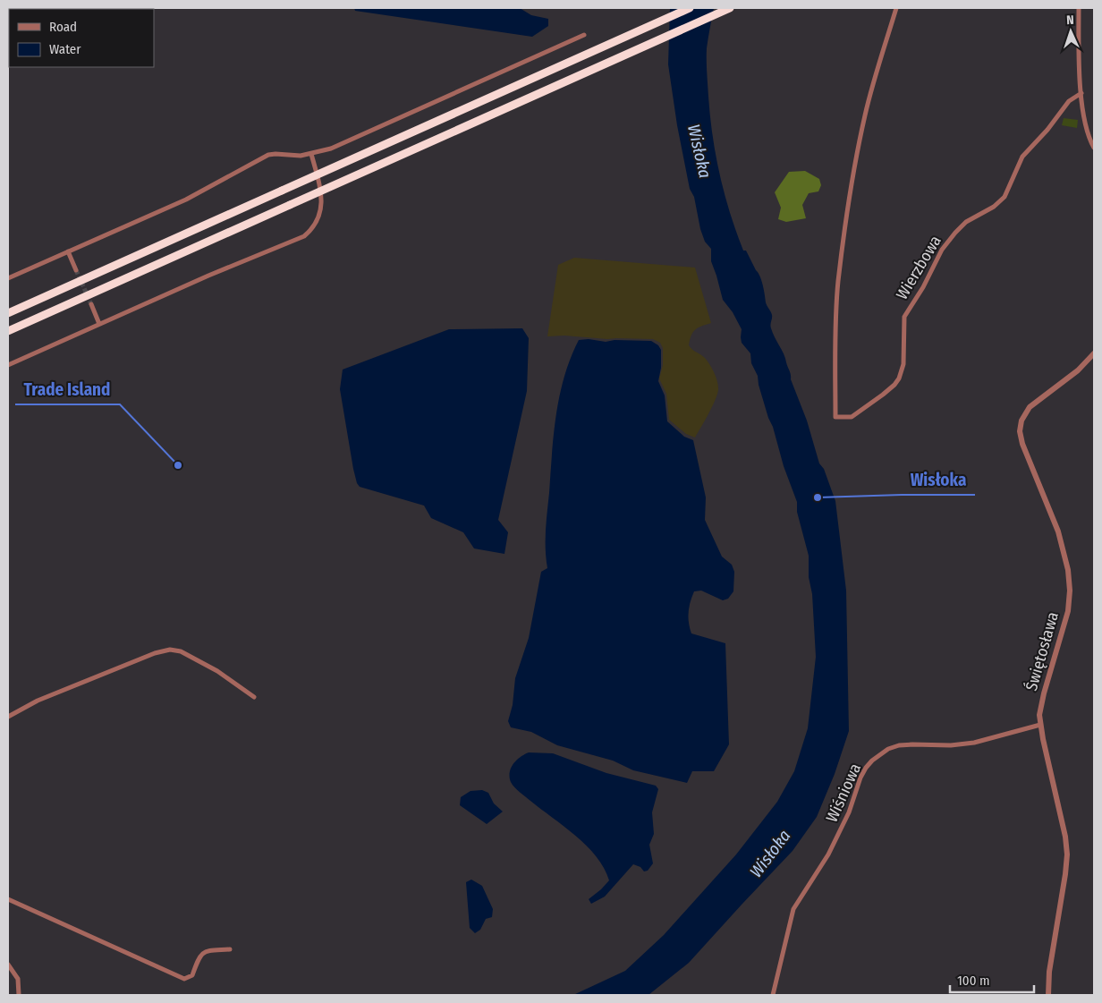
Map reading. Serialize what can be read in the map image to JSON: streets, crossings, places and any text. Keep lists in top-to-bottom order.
{
  "streets": {
    "street": ["Wierzbowa", "Świętosława", "Wiśniowa"]
  },
  "crossings": [
    ["Świętosława", "Wiśniowa"]
  ],
  "water": ["Wisłoka"],
  "places": ["Trade Island", "Wisłoka"],
  "legend": ["Road", "Water"],
  "scale_bar": "100 m",
  "north": "top"
}
